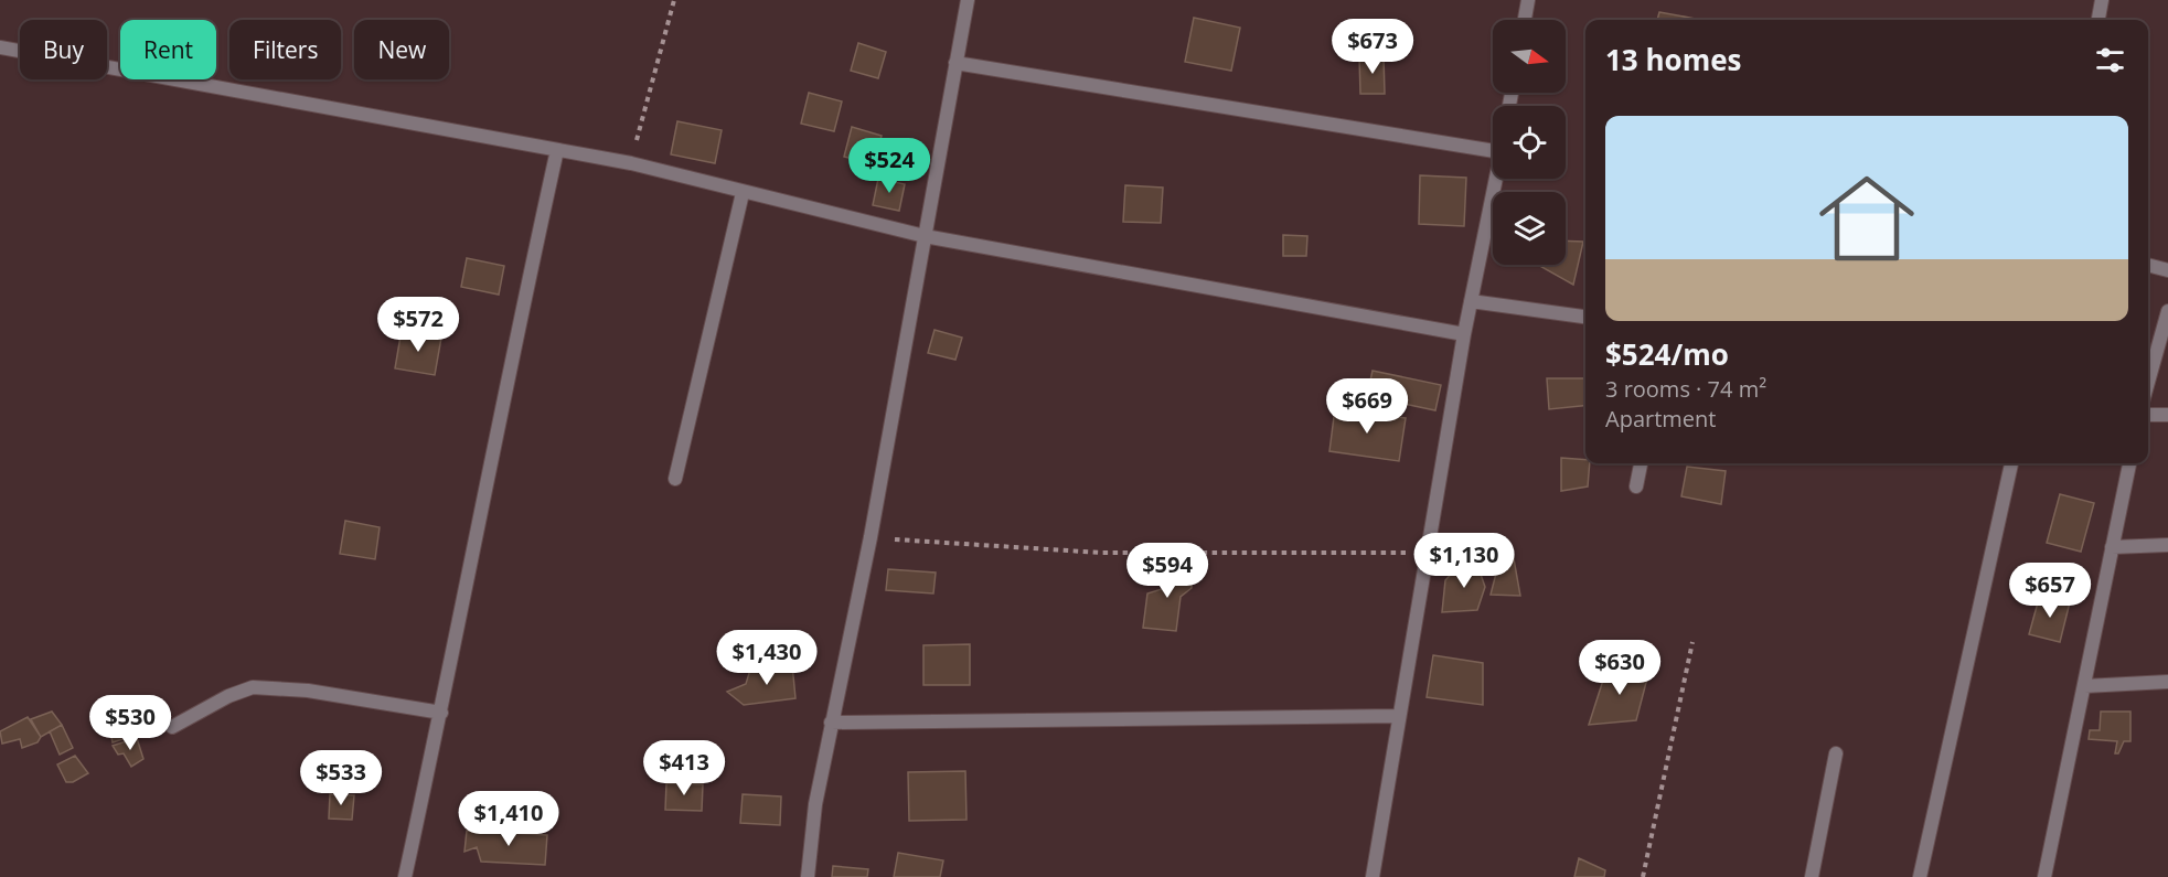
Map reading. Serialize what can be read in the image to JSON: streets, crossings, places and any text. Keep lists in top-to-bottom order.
{
  "north": "right",
  "page": {
    "price": [
      "$673",
      "$524",
      "$572",
      "$669",
      "$1,130",
      "$594",
      "$657",
      "$1,430",
      "$630",
      "$530",
      "$413",
      "$533",
      "$1,410"
    ],
    "chip": [
      "Buy",
      "Rent",
      "Filters",
      "New"
    ],
    "heading": "13 homes",
    "list": [
      {
        "name": "$524/mo",
        "note": "3 rooms · 74 m² · Apartment"
      }
    ]
  }
}
